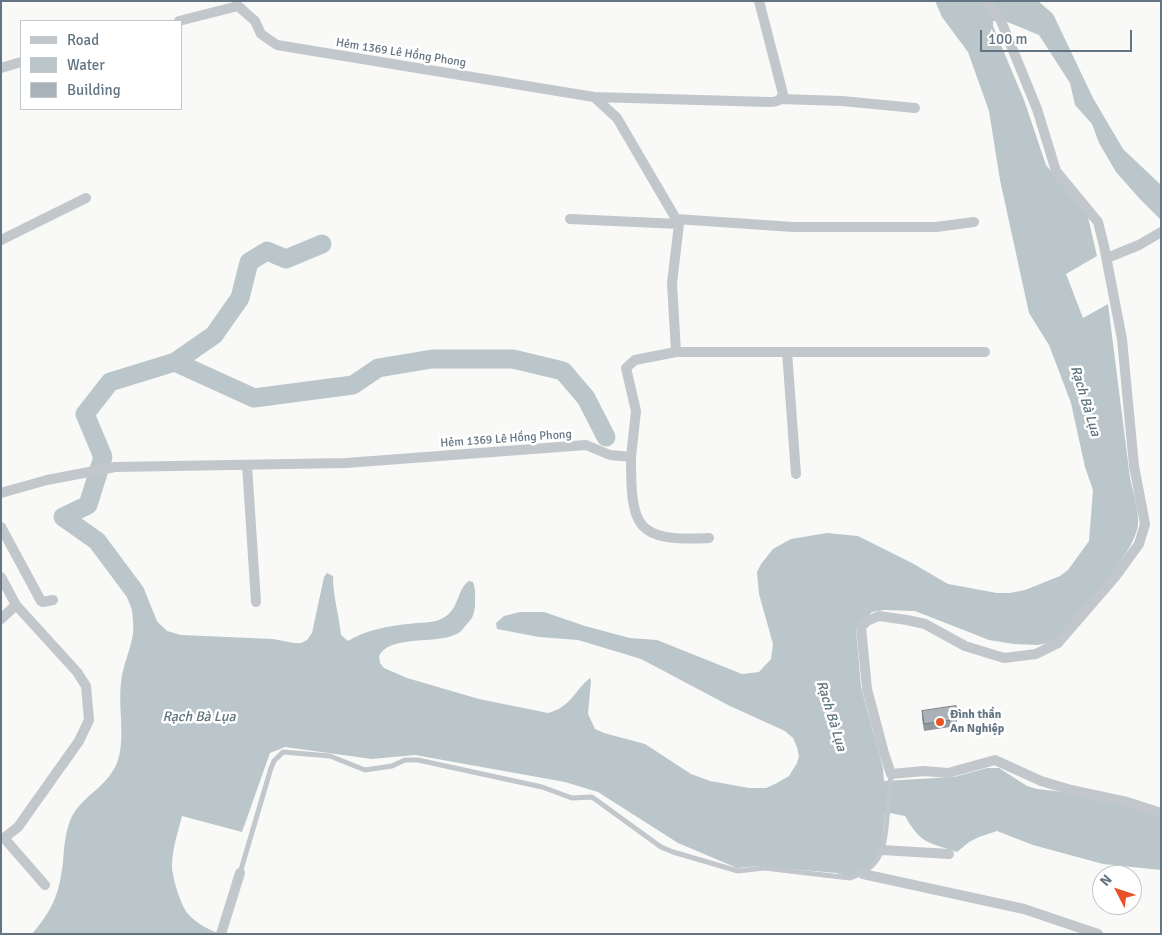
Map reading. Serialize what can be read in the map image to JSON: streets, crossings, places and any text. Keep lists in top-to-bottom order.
{
  "streets": {
    "street": ["Hẻm 1369 Lê Hồng Phong"]
  },
  "water": ["Rạch Bà Lụa"],
  "places": ["Đình thần An Nghiệp"],
  "legend": ["Road", "Water", "Building"],
  "scale_bar": "100 m",
  "north": "top left"
}
